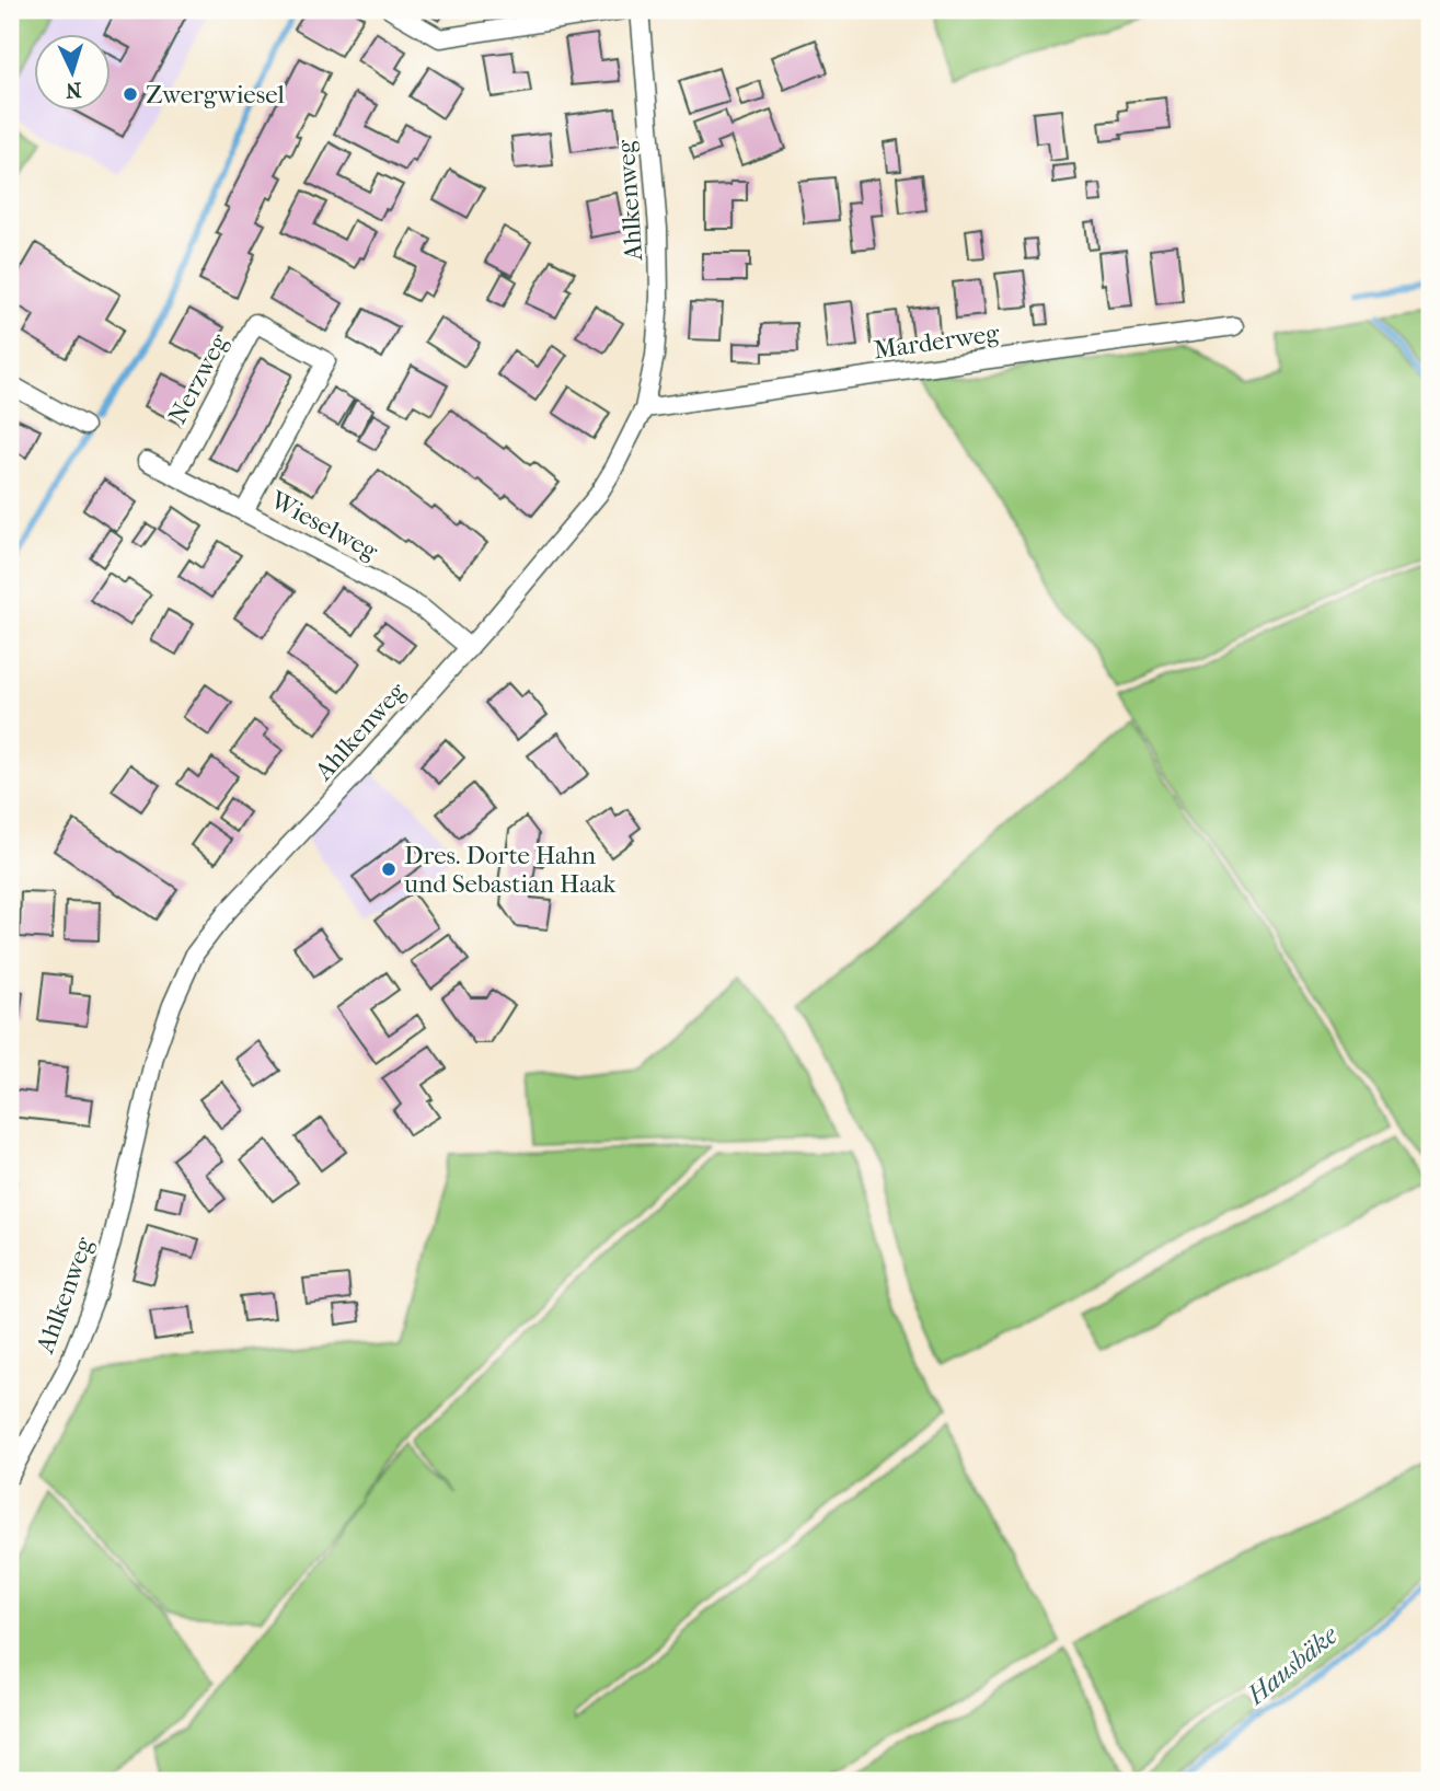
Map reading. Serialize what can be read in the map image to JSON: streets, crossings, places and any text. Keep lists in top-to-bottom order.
{
  "streets": {
    "street": [
      "Ahlkenweg",
      "Marderweg",
      "Nerzweg",
      "Wieselweg"
    ]
  },
  "crossings": [
    ["Ahlkenweg", "Marderweg"],
    ["Ahlkenweg", "Wieselweg"],
    ["Nerzweg", "Wieselweg"]
  ],
  "water": ["Hausbäke"],
  "places": ["Zwergwiesel", "Dres. Dorte Hahn und Sebastian Haak"],
  "north": "bottom"
}
